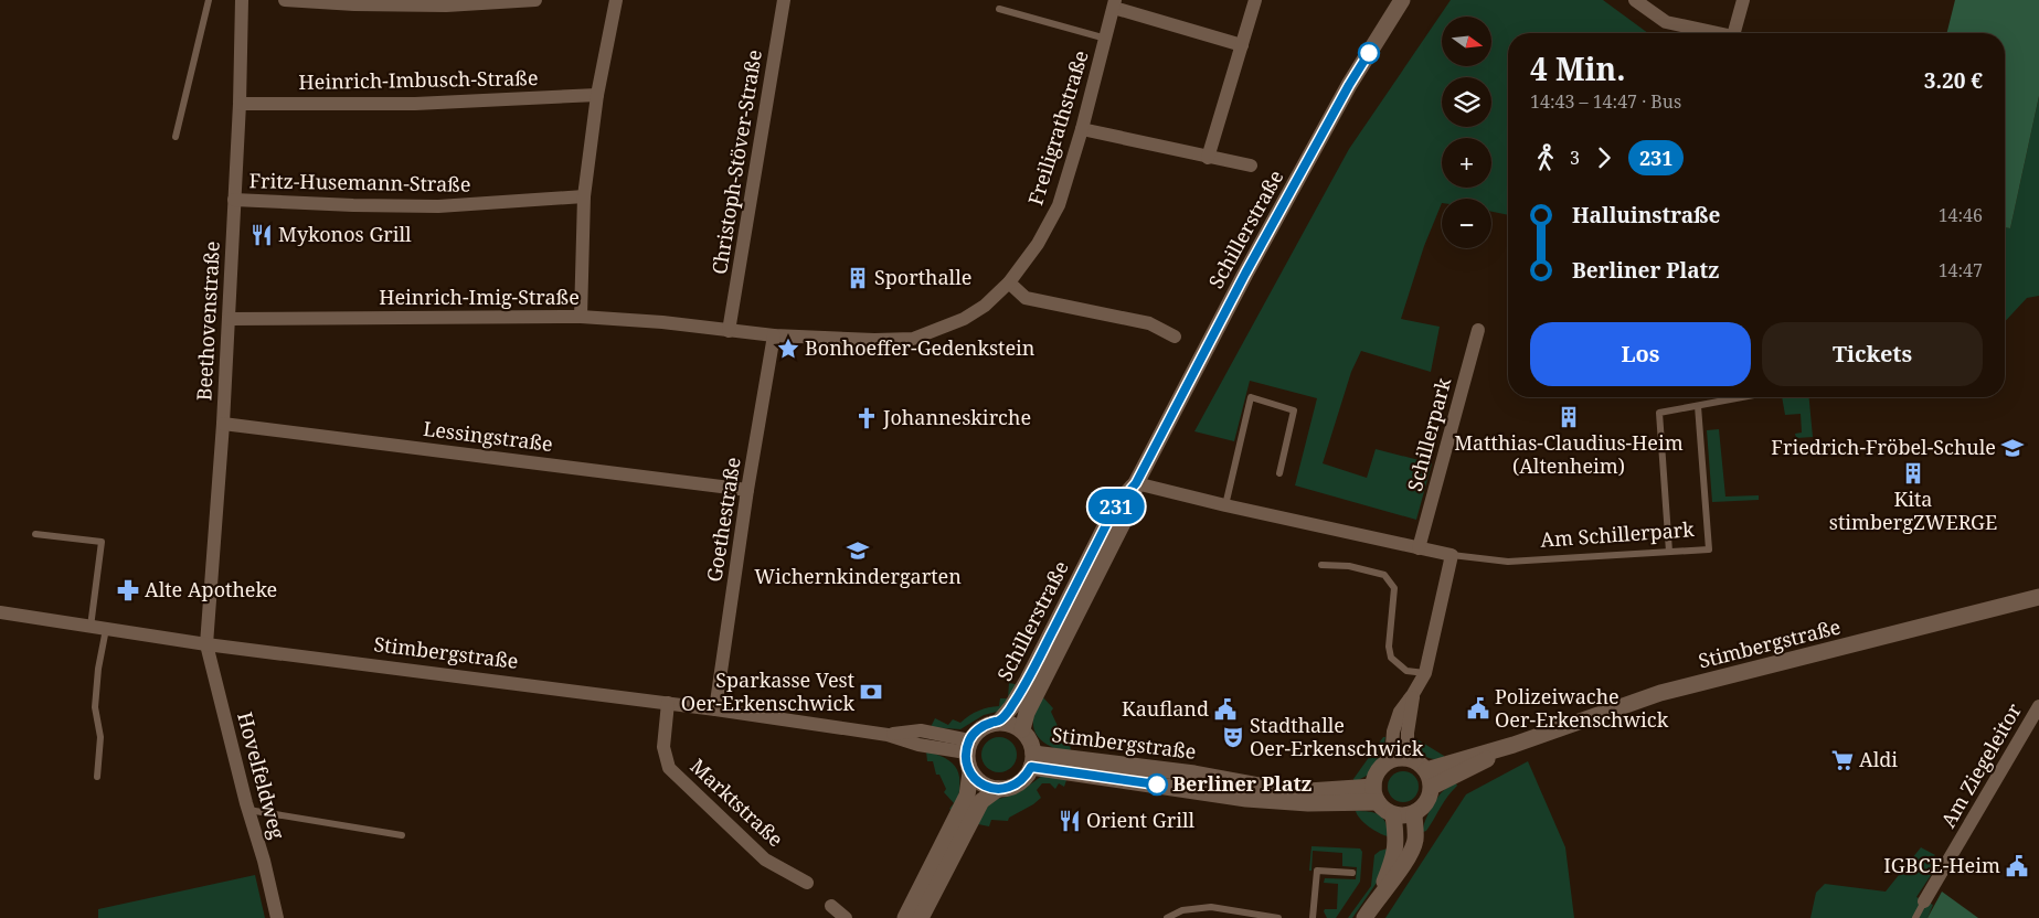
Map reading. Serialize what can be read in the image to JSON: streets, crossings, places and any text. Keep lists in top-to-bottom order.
{
  "streets": {
    "main road": ["Schillerstraße", "Stimbergstraße"],
    "street": [
      "Heinrich-Imbusch-Straße",
      "Freiligrathstraße",
      "Christoph-Stöver-Straße",
      "Fritz-Husemann-Straße",
      "Heinrich-Imig-Straße",
      "Beethovenstraße",
      "Schillerpark",
      "Lessingstraße",
      "Goethestraße",
      "Am Schillerpark",
      "Am Ziegeleitor",
      "Hovelfeldweg",
      "Marktstraße"
    ]
  },
  "crossings": [
    ["Heinrich-Imbusch-Straße", "Beethovenstraße"],
    ["Freiligrathstraße", "Christoph-Stöver-Straße"],
    ["Freiligrathstraße", "Heinrich-Imig-Straße"],
    ["Freiligrathstraße", "Goethestraße"],
    ["Christoph-Stöver-Straße", "Heinrich-Imig-Straße"],
    ["Fritz-Husemann-Straße", "Beethovenstraße"],
    ["Schillerstraße", "Am Schillerpark"],
    ["Schillerstraße", "Stimbergstraße"],
    ["Heinrich-Imig-Straße", "Beethovenstraße"],
    ["Beethovenstraße", "Lessingstraße"],
    ["Beethovenstraße", "Stimbergstraße"],
    ["Beethovenstraße", "Hovelfeldweg"],
    ["Schillerpark", "Am Schillerpark"],
    ["Lessingstraße", "Goethestraße"],
    ["Goethestraße", "Stimbergstraße"],
    ["Stimbergstraße", "Hovelfeldweg"],
    ["Stimbergstraße", "Marktstraße"]
  ],
  "places": {
    "restaurant": ["Mykonos Grill", "Orient Grill"],
    "building": ["Sporthalle", "Matthias-Claudius-Heim (Altenheim)", "Kita stimbergZWERGE"],
    "place": ["Bonhoeffer-Gedenkstein"],
    "church": ["Johanneskirche"],
    "school or university": ["Friedrich-Fröbel-Schule", "Wichernkindergarten"],
    "pharmacy": ["Alte Apotheke"],
    "bank": ["Sparkasse Vest Oer-Erkenschwick"],
    "public building": ["Polizeiwache Oer-Erkenschwick", "Kaufland", "IGBCE-Heim"],
    "theatre": ["Stadthalle Oer-Erkenschwick"],
    "supermarket": ["Aldi"],
    "other": ["Berliner Platz"]
  },
  "lines": ["bus line 231"],
  "north": "right",
  "page": {
    "on_map": "231",
    "map_buttons": ["+", "−"],
    "heading": ["4 Min.", "14:43 – 14:47 · Bus", "3.20 €"],
    "legs": ["3", "231"],
    "list": [
      {
        "name": "Halluinstraße",
        "value": "14:46"
      },
      {
        "name": "Berliner Platz",
        "value": "14:47"
      }
    ],
    "buttons": ["Los", "Tickets"]
  }
}
